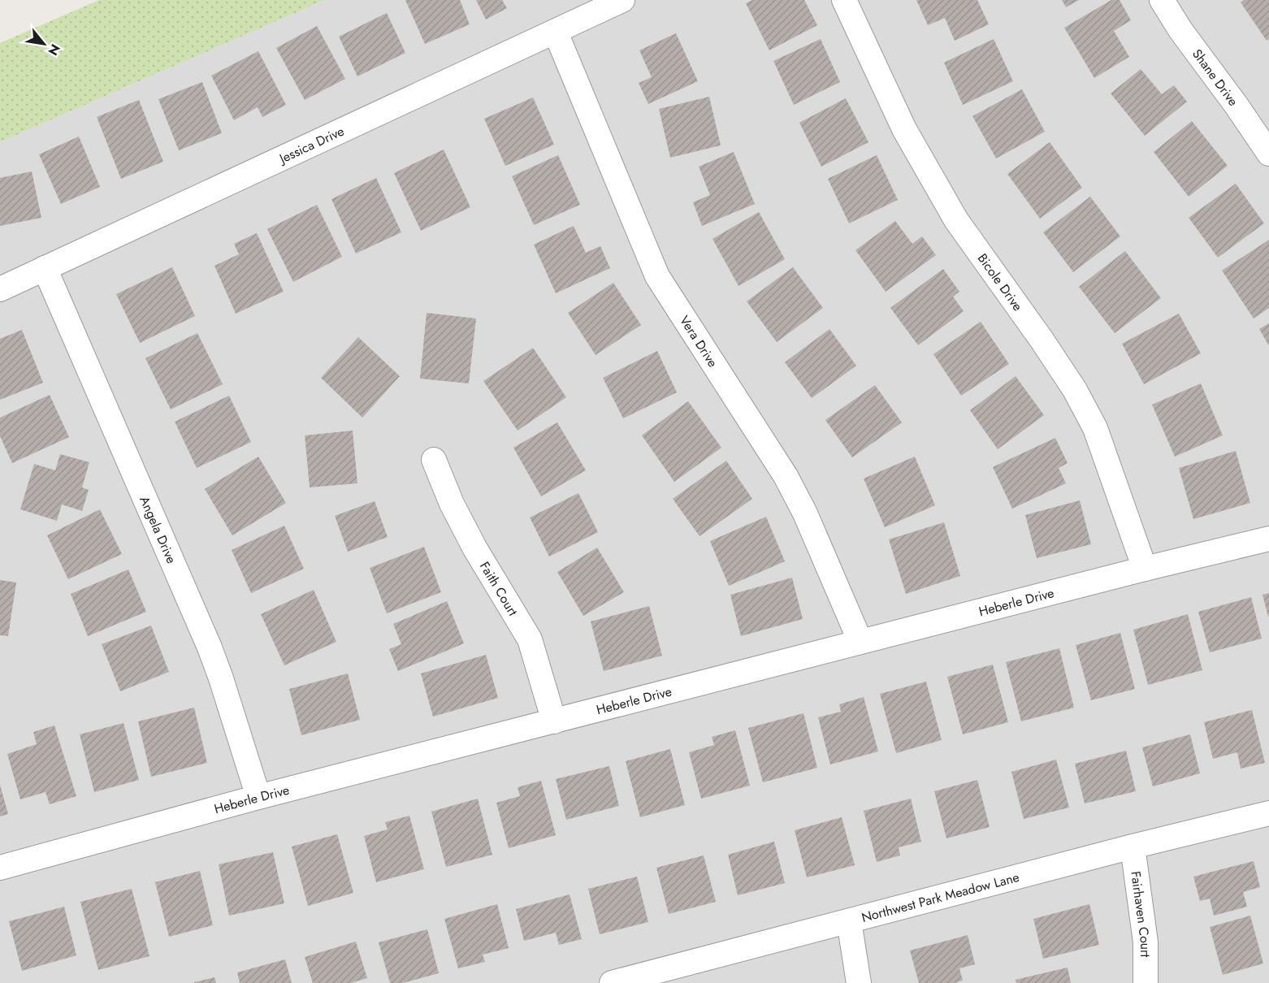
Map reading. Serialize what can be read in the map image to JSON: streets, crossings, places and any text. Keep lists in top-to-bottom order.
{
  "streets": {
    "street": [
      "Shane Drive",
      "Jessica Drive",
      "Bicole Drive",
      "Vera Drive",
      "Angela Drive",
      "Faith Court",
      "Heberle Drive",
      "Northwest Park Meadow Lane",
      "Fairhaven Court"
    ]
  },
  "crossings": [
    ["Jessica Drive", "Vera Drive"],
    ["Jessica Drive", "Angela Drive"],
    ["Bicole Drive", "Heberle Drive"],
    ["Vera Drive", "Heberle Drive"],
    ["Angela Drive", "Heberle Drive"],
    ["Faith Court", "Heberle Drive"],
    ["Northwest Park Meadow Lane", "Fairhaven Court"]
  ],
  "north": "bottom right"
}
